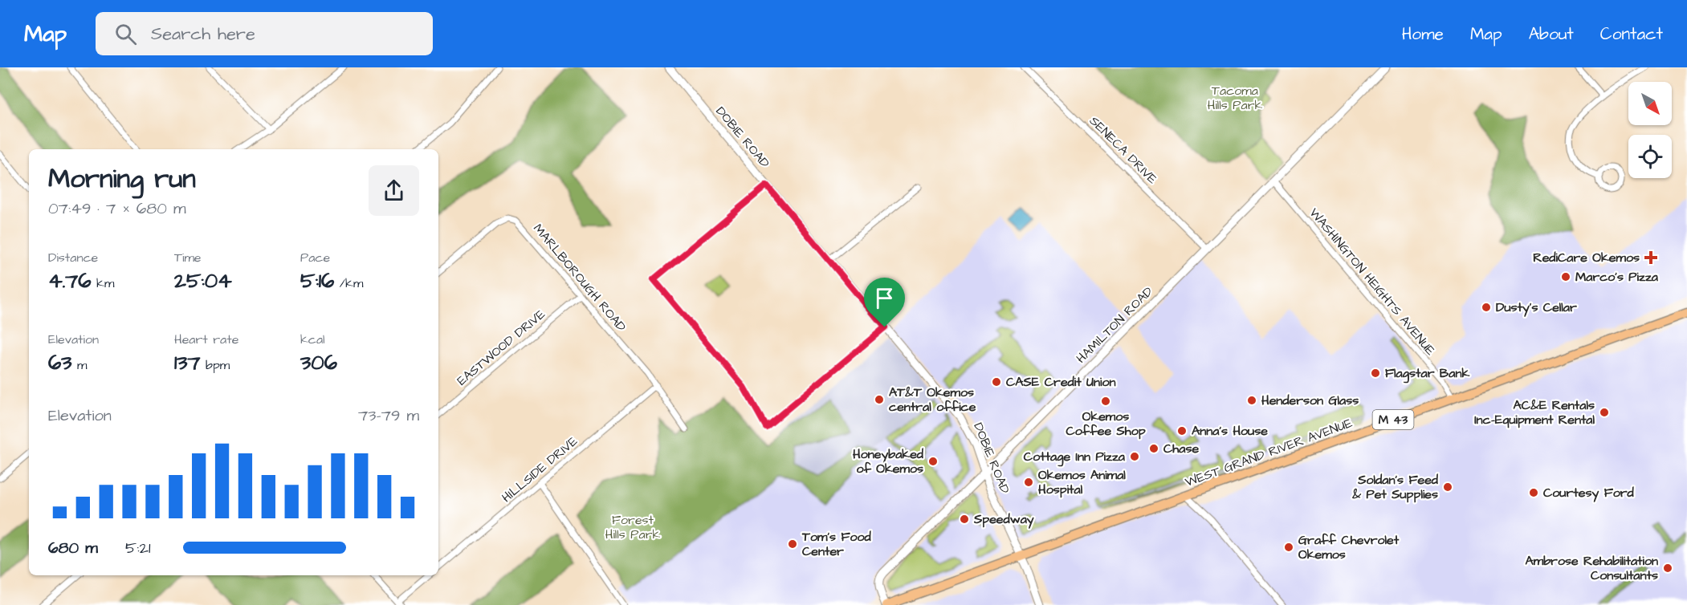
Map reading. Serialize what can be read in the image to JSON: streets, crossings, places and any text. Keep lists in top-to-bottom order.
{
  "streets": {
    "main road": ["M 43", "WEST GRAND RIVER AVENUE"],
    "street": [
      "DOBIE ROAD",
      "SENECA DRIVE",
      "MARLBOROUGH ROAD",
      "WASHINGTON HEIGHTS AVENUE",
      "HAMILTON ROAD",
      "EASTWOOD DRIVE",
      "HILLSIDE DRIVE"
    ]
  },
  "crossings": [
    ["DOBIE ROAD", "HAMILTON ROAD"],
    ["DOBIE ROAD", "WEST GRAND RIVER AVENUE"],
    ["SENECA DRIVE", "HAMILTON ROAD"],
    ["MARLBOROUGH ROAD", "EASTWOOD DRIVE"],
    ["MARLBOROUGH ROAD", "HILLSIDE DRIVE"],
    ["WASHINGTON HEIGHTS AVENUE", "HAMILTON ROAD"],
    ["WASHINGTON HEIGHTS AVENUE", "WEST GRAND RIVER AVENUE"],
    ["HAMILTON ROAD", "WEST GRAND RIVER AVENUE"]
  ],
  "parks": ["Tacoma Hills Park", "Forest Hills Park"],
  "places": {
    "health": ["RediCare Okemos"],
    "other": [
      "Marco's Pizza",
      "Dusty's Cellar",
      "Flagstar Bank",
      "CASE Credit Union",
      "AT&T Okemos central office",
      "Henderson Glass",
      "Okemos Coffee Shop",
      "AC&E Rentals Inc-Equipment Rental",
      "Anna's House",
      "Chase",
      "Cottage Inn Pizza",
      "Honeybaked of Okemos",
      "Okemos Animal Hospital",
      "Soldan's Feed & Pet Supplies",
      "Courtesy Ford",
      "Speedway",
      "Tom's Food Center",
      "Graff Chevrolet Okemos",
      "Ambrose Rehabilitation Consultants"
    ]
  },
  "north": "bottom right",
  "page": {
    "header": "Map",
    "search": "Search here",
    "nav": [
      "Home",
      "Map",
      "About",
      "Contact"
    ],
    "heading": ["Morning run", "07:49 · 7 × 680 m"],
    "stats": [
      ["Distance", "4.76 km"],
      ["Time", "25:04"],
      ["Pace", "5:16 /km"],
      ["Elevation", "63 m"],
      ["Heart rate", "137 bpm"],
      ["kcal", "306"]
    ],
    "chart": ["Elevation", "73–79 m"],
    "list": [
      {
        "name": "680 m",
        "note": "5:21"
      }
    ]
  }
}
